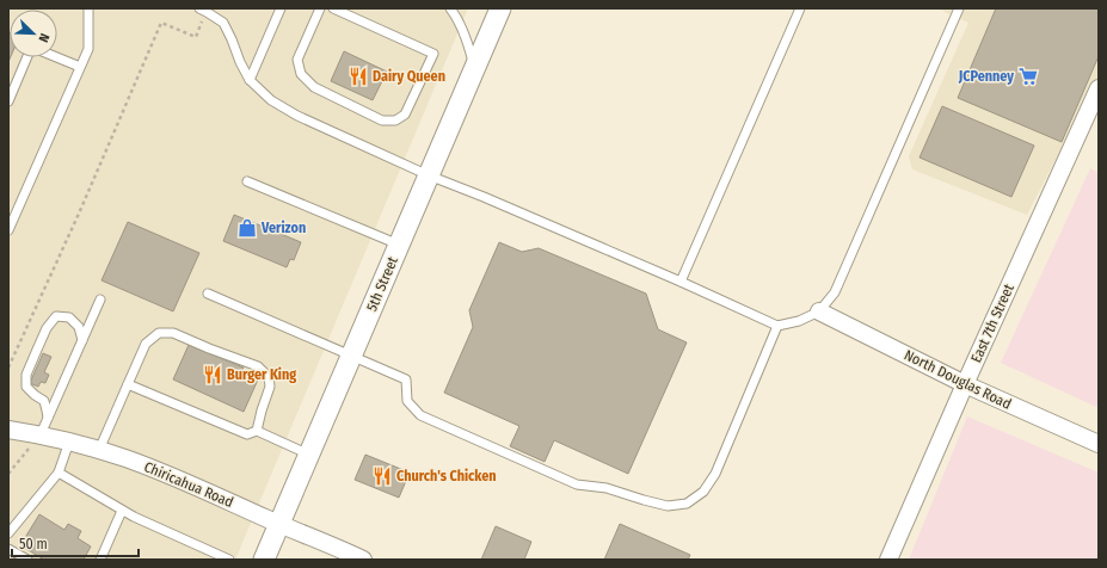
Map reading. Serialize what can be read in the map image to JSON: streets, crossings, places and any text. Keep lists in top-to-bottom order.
{
  "streets": {
    "street": [
      "5th Street",
      "East 7th Street",
      "North Douglas Road",
      "Chiricahua Road"
    ]
  },
  "crossings": [
    ["5th Street", "Chiricahua Road"],
    ["East 7th Street", "North Douglas Road"]
  ],
  "places": {
    "restaurant": ["Dairy Queen", "Burger King", "Church's Chicken"],
    "supermarket": ["JCPenney"],
    "shop": ["Verizon"]
  },
  "scale_bar": "50 m",
  "north": "bottom right"
}
